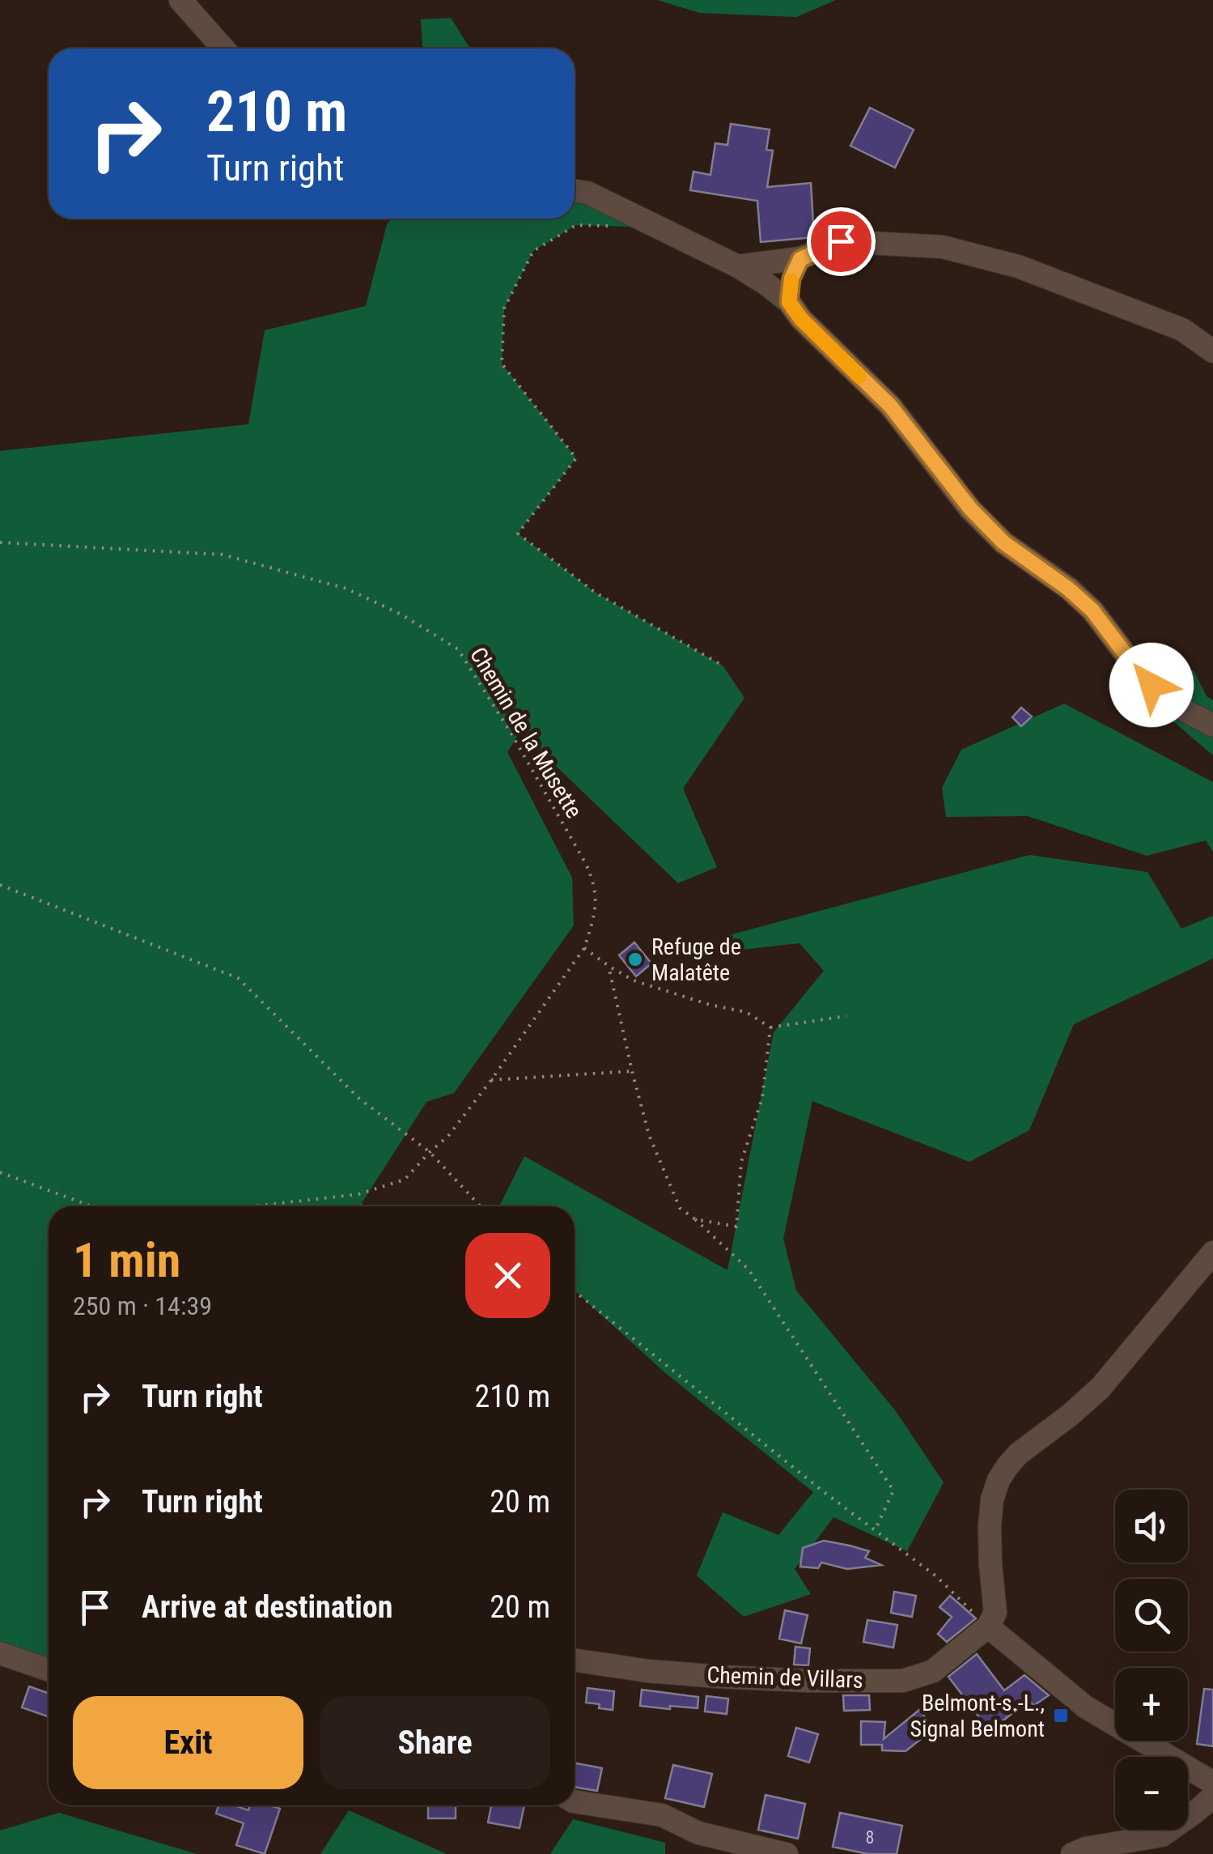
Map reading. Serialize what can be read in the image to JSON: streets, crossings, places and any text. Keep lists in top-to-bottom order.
{
  "streets": {
    "street": ["Chemin de Villars"],
    "path": ["Chemin de la Musette"]
  },
  "places": {
    "other": ["Refuge de Malatête"],
    "transit": ["Belmont-s.-L., Signal Belmont"]
  },
  "house_numbers": ["8"],
  "page": {
    "turn": ["210 m", "Turn right"],
    "heading": ["1 min", "250 m · 14:39"],
    "list": [
      {
        "name": "Turn right",
        "value": "210 m"
      },
      {
        "name": "Turn right",
        "value": "20 m"
      },
      {
        "name": "Arrive at destination",
        "value": "20 m"
      }
    ],
    "map_buttons": ["+", "−"],
    "buttons": ["Exit", "Share"]
  }
}
